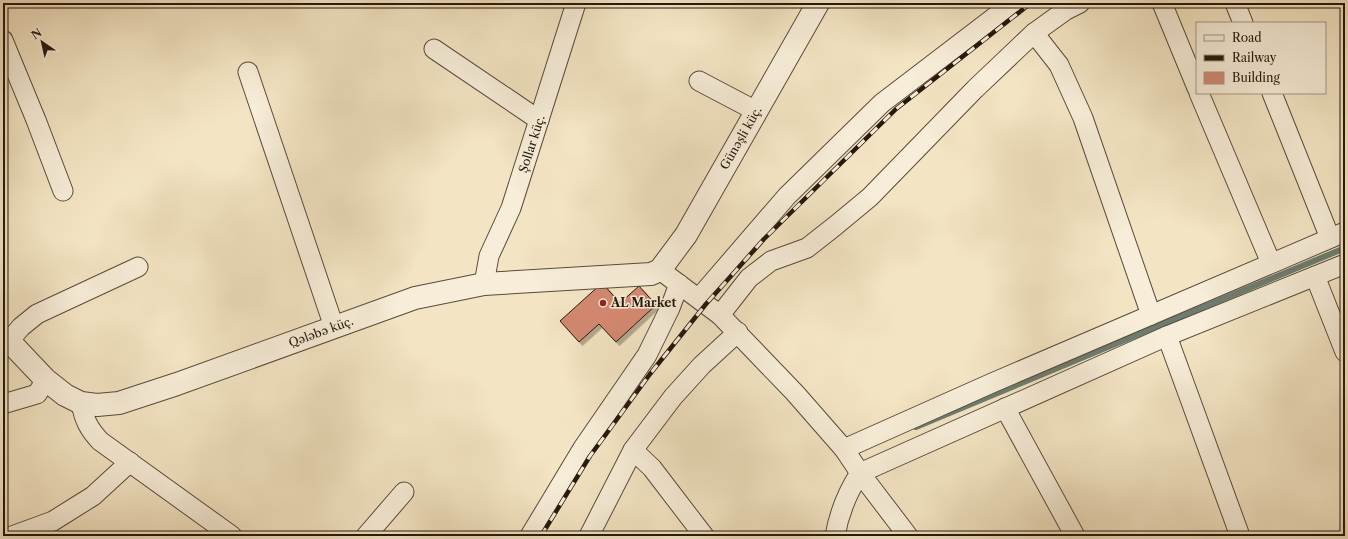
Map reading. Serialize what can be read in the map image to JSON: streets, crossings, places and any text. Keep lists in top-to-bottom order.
{
  "streets": {
    "street": ["Günəşli küç.", "Şollar küç.", "Qələbə küç."]
  },
  "crossings": [
    ["Günəşli küç.", "Qələbə küç."],
    ["Şollar küç.", "Qələbə küç."]
  ],
  "places": ["AL Market"],
  "legend": ["Road", "Railway", "Building"],
  "north": "top left"
}
